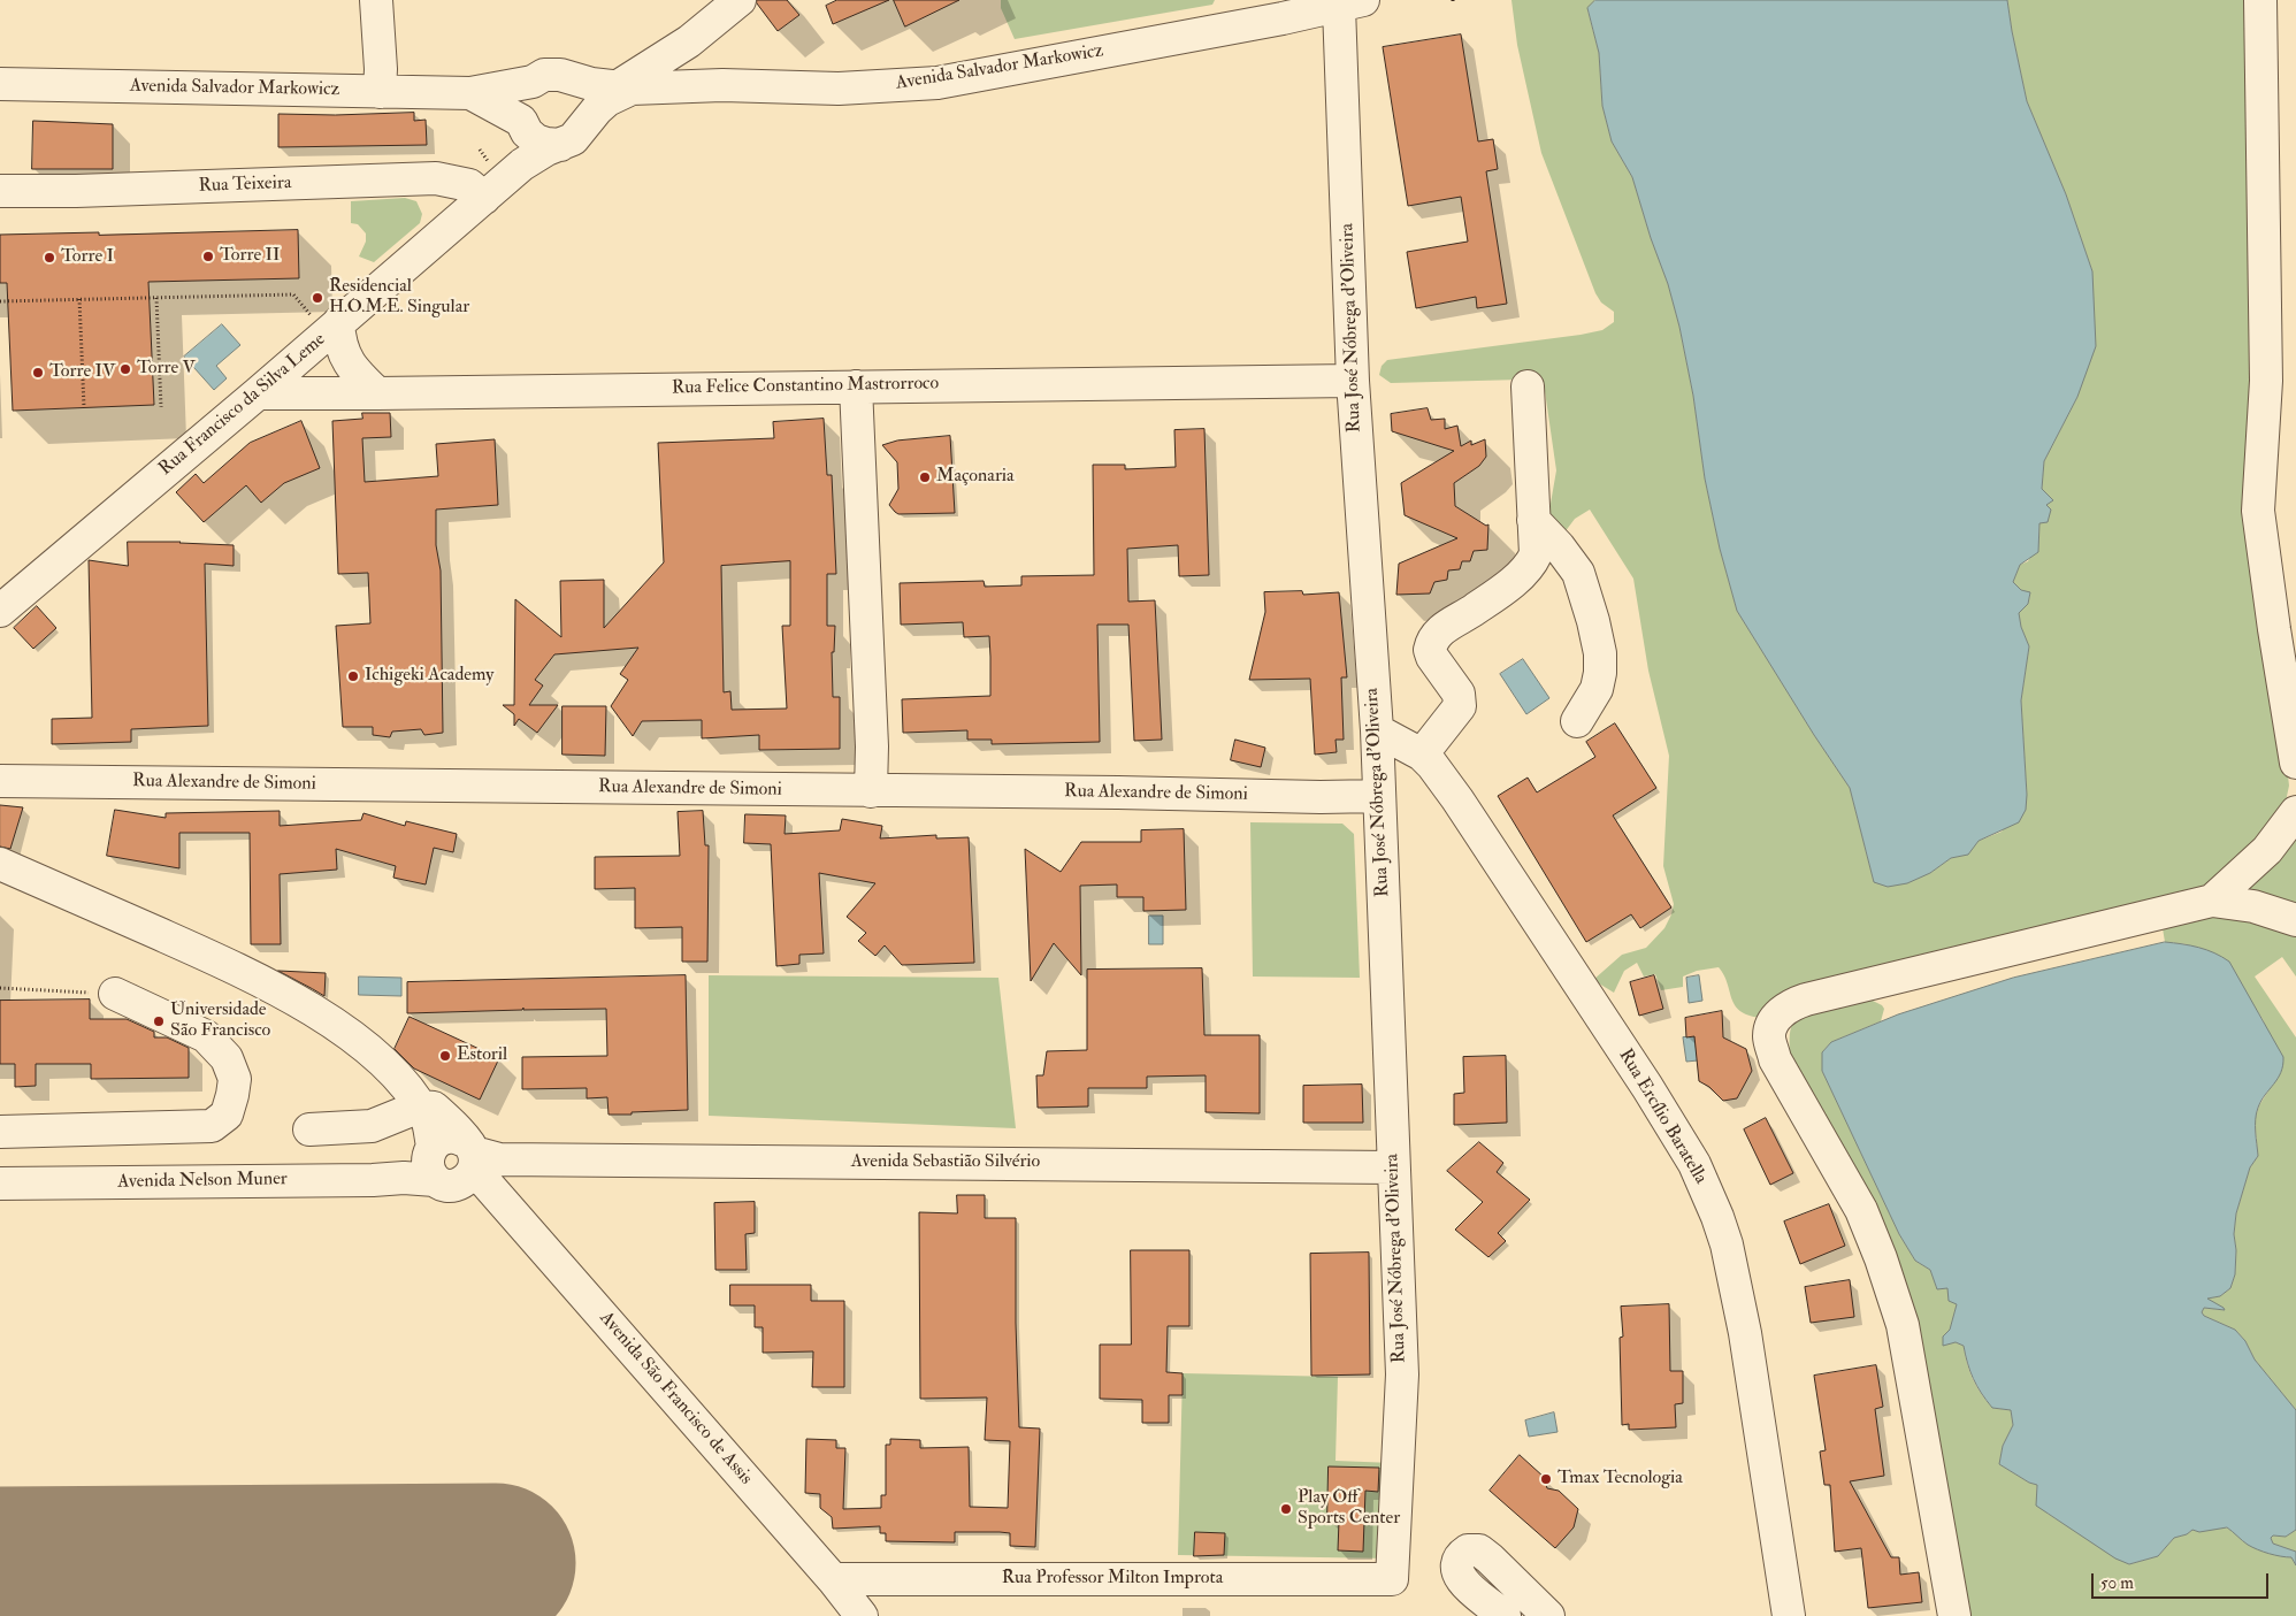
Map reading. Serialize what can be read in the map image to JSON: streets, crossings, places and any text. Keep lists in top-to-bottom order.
{
  "streets": {
    "street": [
      "Avenida Salvador Markowicz",
      "Rua Teixeira",
      "Rua José Nóbrega d'Oliveira",
      "Rua Felice Constantino Mastrorroco",
      "Rua Francisco da Silva Leme",
      "Rua Alexandre de Simoni",
      "Rua Ercílio Baratella",
      "Avenida Sebastião Silvério",
      "Avenida Nelson Muner",
      "Avenida São Francisco de Assis",
      "Rua Professor Milton Improta"
    ]
  },
  "crossings": [
    ["Avenida Salvador Markowicz", "Rua José Nóbrega d'Oliveira"],
    ["Avenida Salvador Markowicz", "Rua Francisco da Silva Leme"],
    ["Rua Teixeira", "Rua Francisco da Silva Leme"],
    ["Rua José Nóbrega d'Oliveira", "Rua Felice Constantino Mastrorroco"],
    ["Rua José Nóbrega d'Oliveira", "Rua Alexandre de Simoni"],
    ["Rua José Nóbrega d'Oliveira", "Rua Ercílio Baratella"],
    ["Rua José Nóbrega d'Oliveira", "Avenida Sebastião Silvério"],
    ["Rua José Nóbrega d'Oliveira", "Rua Professor Milton Improta"],
    ["Rua Felice Constantino Mastrorroco", "Rua Francisco da Silva Leme"],
    ["Avenida Sebastião Silvério", "Avenida Nelson Muner"],
    ["Avenida Sebastião Silvério", "Avenida São Francisco de Assis"],
    ["Avenida Nelson Muner", "Avenida São Francisco de Assis"],
    ["Avenida São Francisco de Assis", "Rua Professor Milton Improta"]
  ],
  "places": [
    "Torre II",
    "Torre I",
    "Residencial H.O.M.E. Singular",
    "Torre V",
    "Torre IV",
    "Maçonaria",
    "Ichigeki Academy",
    "Universidade São Francisco",
    "Estoril",
    "Tmax Tecnologia",
    "Play Off Sports Center"
  ],
  "scale_bar": "50 m"
}
